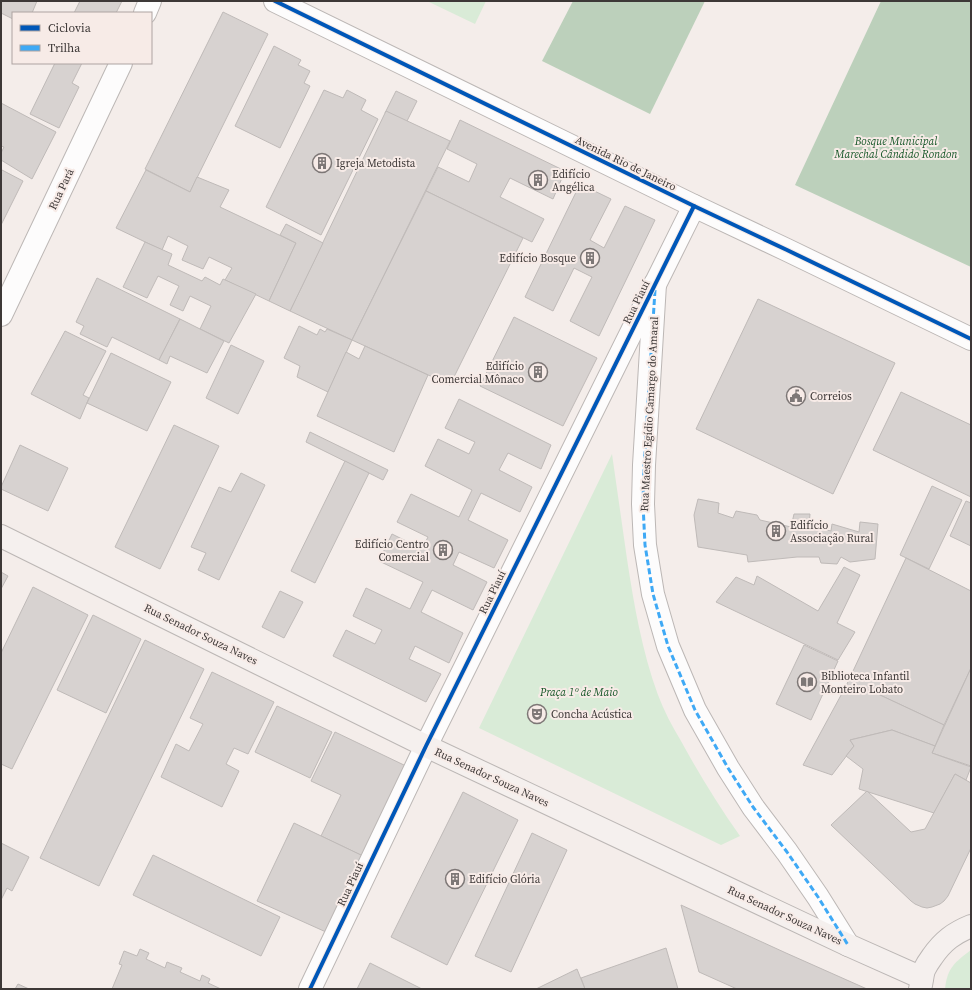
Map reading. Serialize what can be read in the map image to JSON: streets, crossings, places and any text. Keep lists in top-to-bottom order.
{
  "streets": {
    "main road": ["Rua Senador Souza Naves"],
    "street": [
      "Avenida Rio de Janeiro",
      "Rua Pará",
      "Rua Piauí",
      "Rua Maestro Egídio Camargo do Amaral"
    ]
  },
  "crossings": [
    ["Avenida Rio de Janeiro", "Rua Piauí"],
    ["Rua Piauí", "Rua Maestro Egídio Camargo do Amaral"],
    ["Rua Piauí", "Rua Senador Souza Naves"],
    ["Rua Maestro Egídio Camargo do Amaral", "Rua Senador Souza Naves"]
  ],
  "parks": ["Bosque Municipal Marechal Cândido Rondon", "Praça 1º de Maio"],
  "places": {
    "building": [
      "Igreja Metodista",
      "Edifício Angélica",
      "Edifício Bosque",
      "Edifício Comercial Mônaco",
      "Edifício Associação Rural",
      "Edifício Centro Comercial",
      "Edifício Glória"
    ],
    "public building": ["Correios"],
    "library": ["Biblioteca Infantil Monteiro Lobato"],
    "theatre": ["Concha Acústica"]
  },
  "legend": ["Ciclovia", "Trilha"]
}
